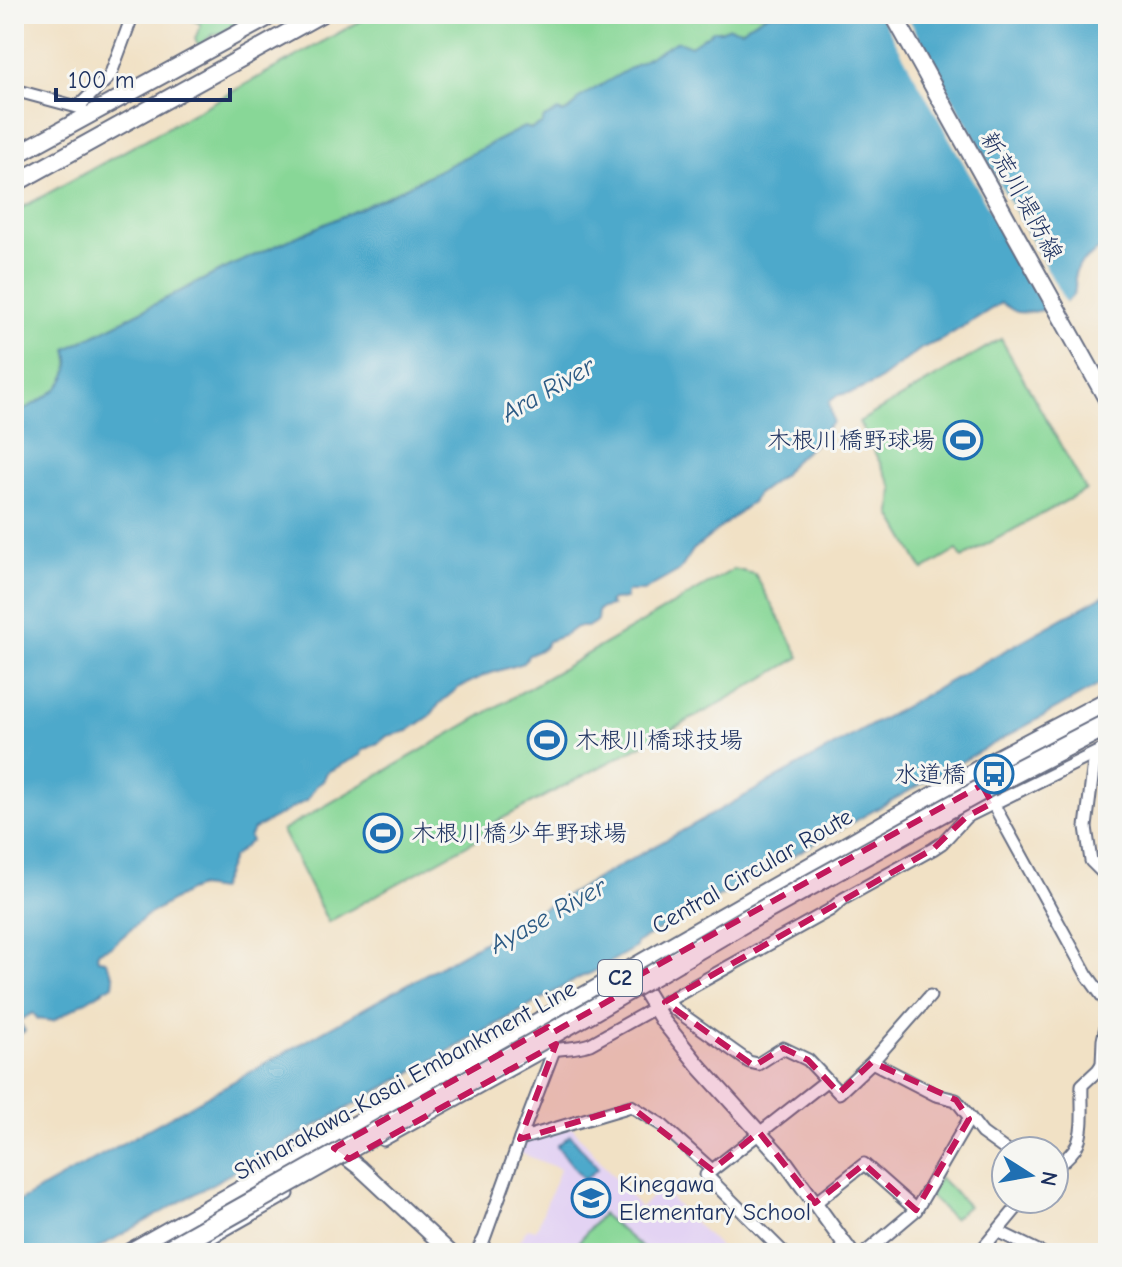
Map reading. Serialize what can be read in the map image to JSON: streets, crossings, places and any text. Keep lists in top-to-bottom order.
{
  "streets": {
    "highway": ["Central Circular Route", "C2"],
    "main road": ["新荒川堤防線", "Shinarakawa-Kasai Embankment Line"]
  },
  "crossings": [
    ["Central Circular Route", "Shinarakawa-Kasai Embankment Line"]
  ],
  "water": ["Ara River", "Ayase River"],
  "places": {
    "sports": ["木根川橋野球場", "木根川橋球技場", "木根川橋少年野球場"],
    "bus stop": ["水道橋"],
    "school or university": ["Kinegawa Elementary School"]
  },
  "scale_bar": "100 m",
  "north": "right"
}
